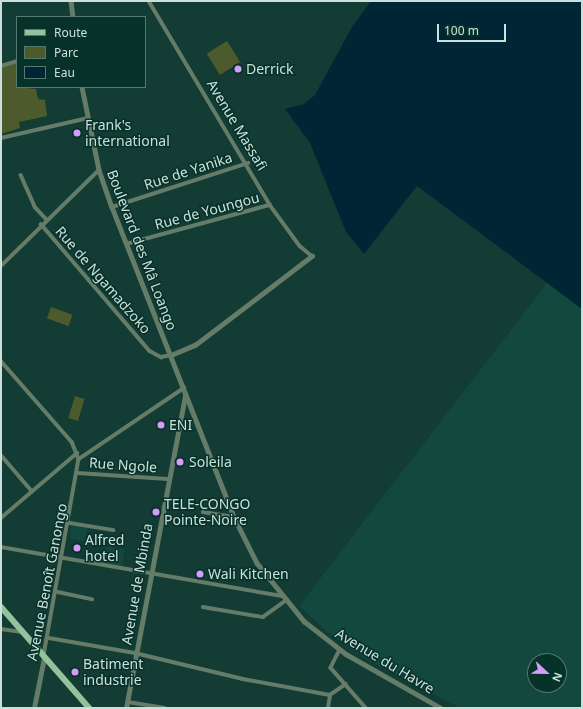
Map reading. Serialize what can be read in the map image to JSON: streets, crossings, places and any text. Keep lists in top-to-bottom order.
{
  "streets": {
    "street": [
      "Avenue Massafi",
      "Rue de Yanika",
      "Rue de Youngou",
      "Boulevard des Mâ Loango",
      "Rue de Ngamadzoko",
      "Rue Ngole",
      "Avenue Benoît Ganongo",
      "Avenue de Mbinda",
      "Avenue du Havre"
    ]
  },
  "crossings": [
    ["Avenue Massafi", "Rue de Yanika"],
    ["Avenue Massafi", "Rue de Youngou"],
    ["Rue de Yanika", "Boulevard des Mâ Loango"],
    ["Rue de Youngou", "Boulevard des Mâ Loango"],
    ["Boulevard des Mâ Loango", "Rue de Ngamadzoko"],
    ["Boulevard des Mâ Loango", "Avenue de Mbinda"],
    ["Boulevard des Mâ Loango", "Avenue du Havre"],
    ["Rue Ngole", "Avenue Benoît Ganongo"],
    ["Rue Ngole", "Avenue de Mbinda"],
    ["Avenue de Mbinda", "Avenue du Havre"]
  ],
  "places": [
    "Derrick",
    "Frank's international",
    "ENI",
    "Soleila",
    "TELE-CONGO Pointe-Noire",
    "Alfred hotel",
    "Wali Kitchen",
    "Batiment industrie"
  ],
  "legend": ["Route", "Parc", "Eau"],
  "scale_bar": "100 m",
  "north": "right"
}
